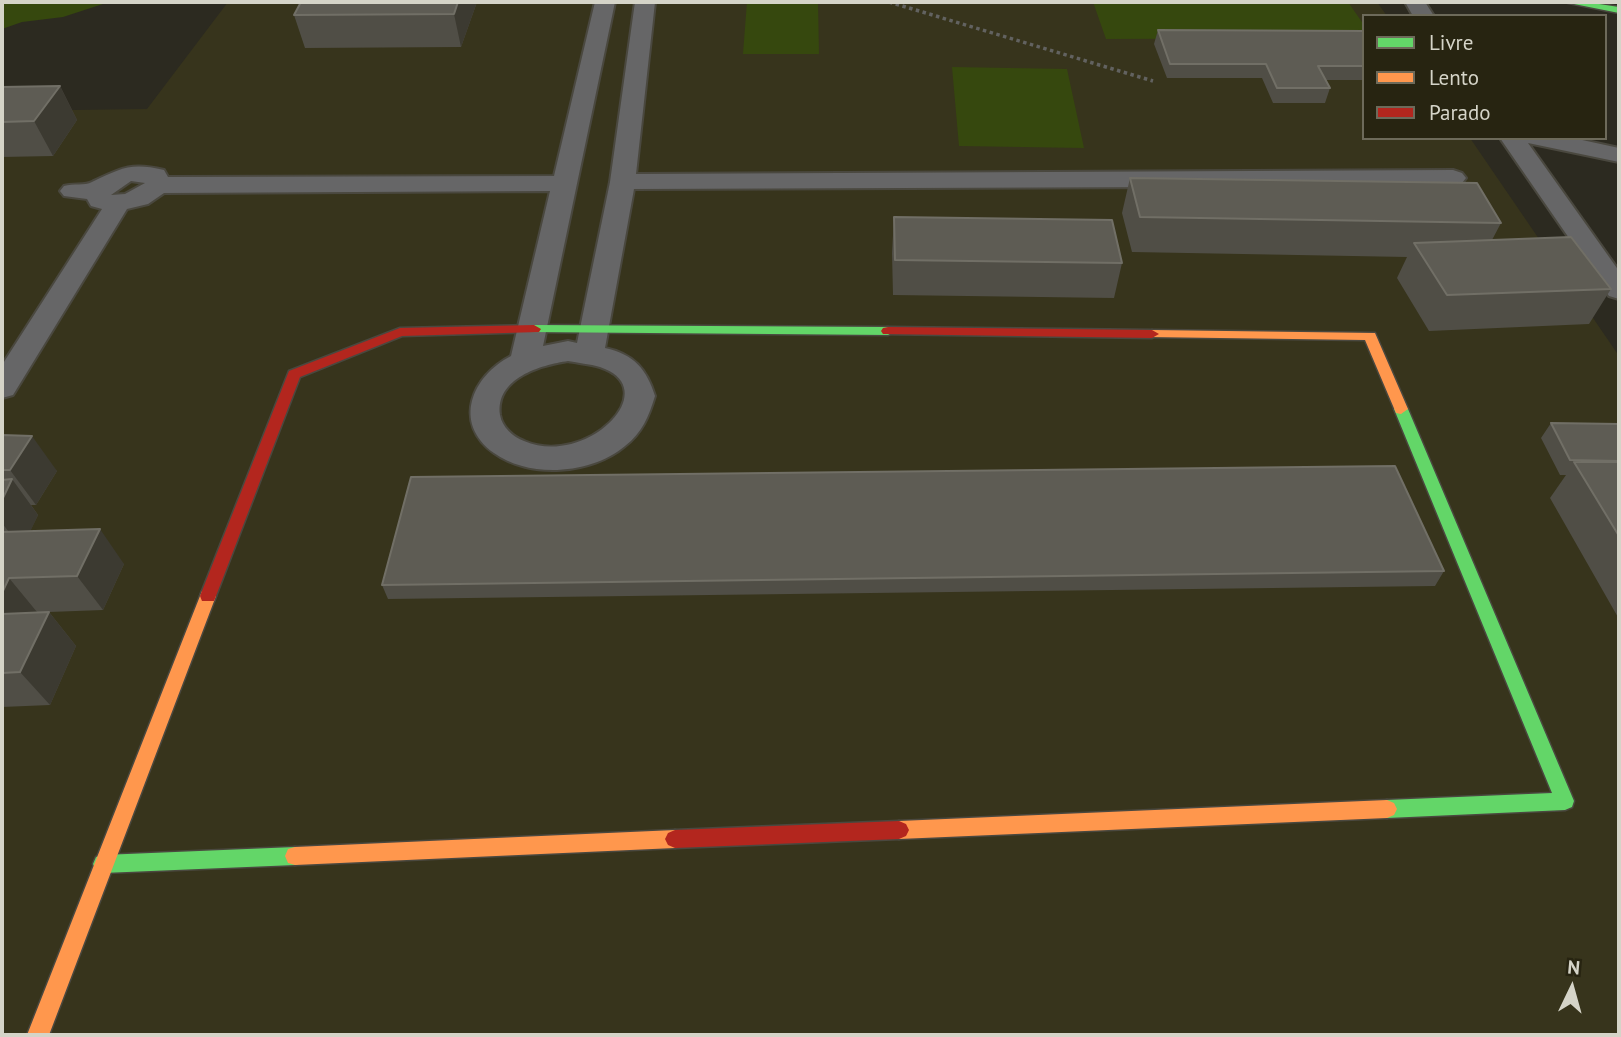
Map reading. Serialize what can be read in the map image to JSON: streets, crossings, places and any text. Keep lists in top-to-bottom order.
{
  "legend": ["Livre", "Lento", "Parado"],
  "north": "top"
}
